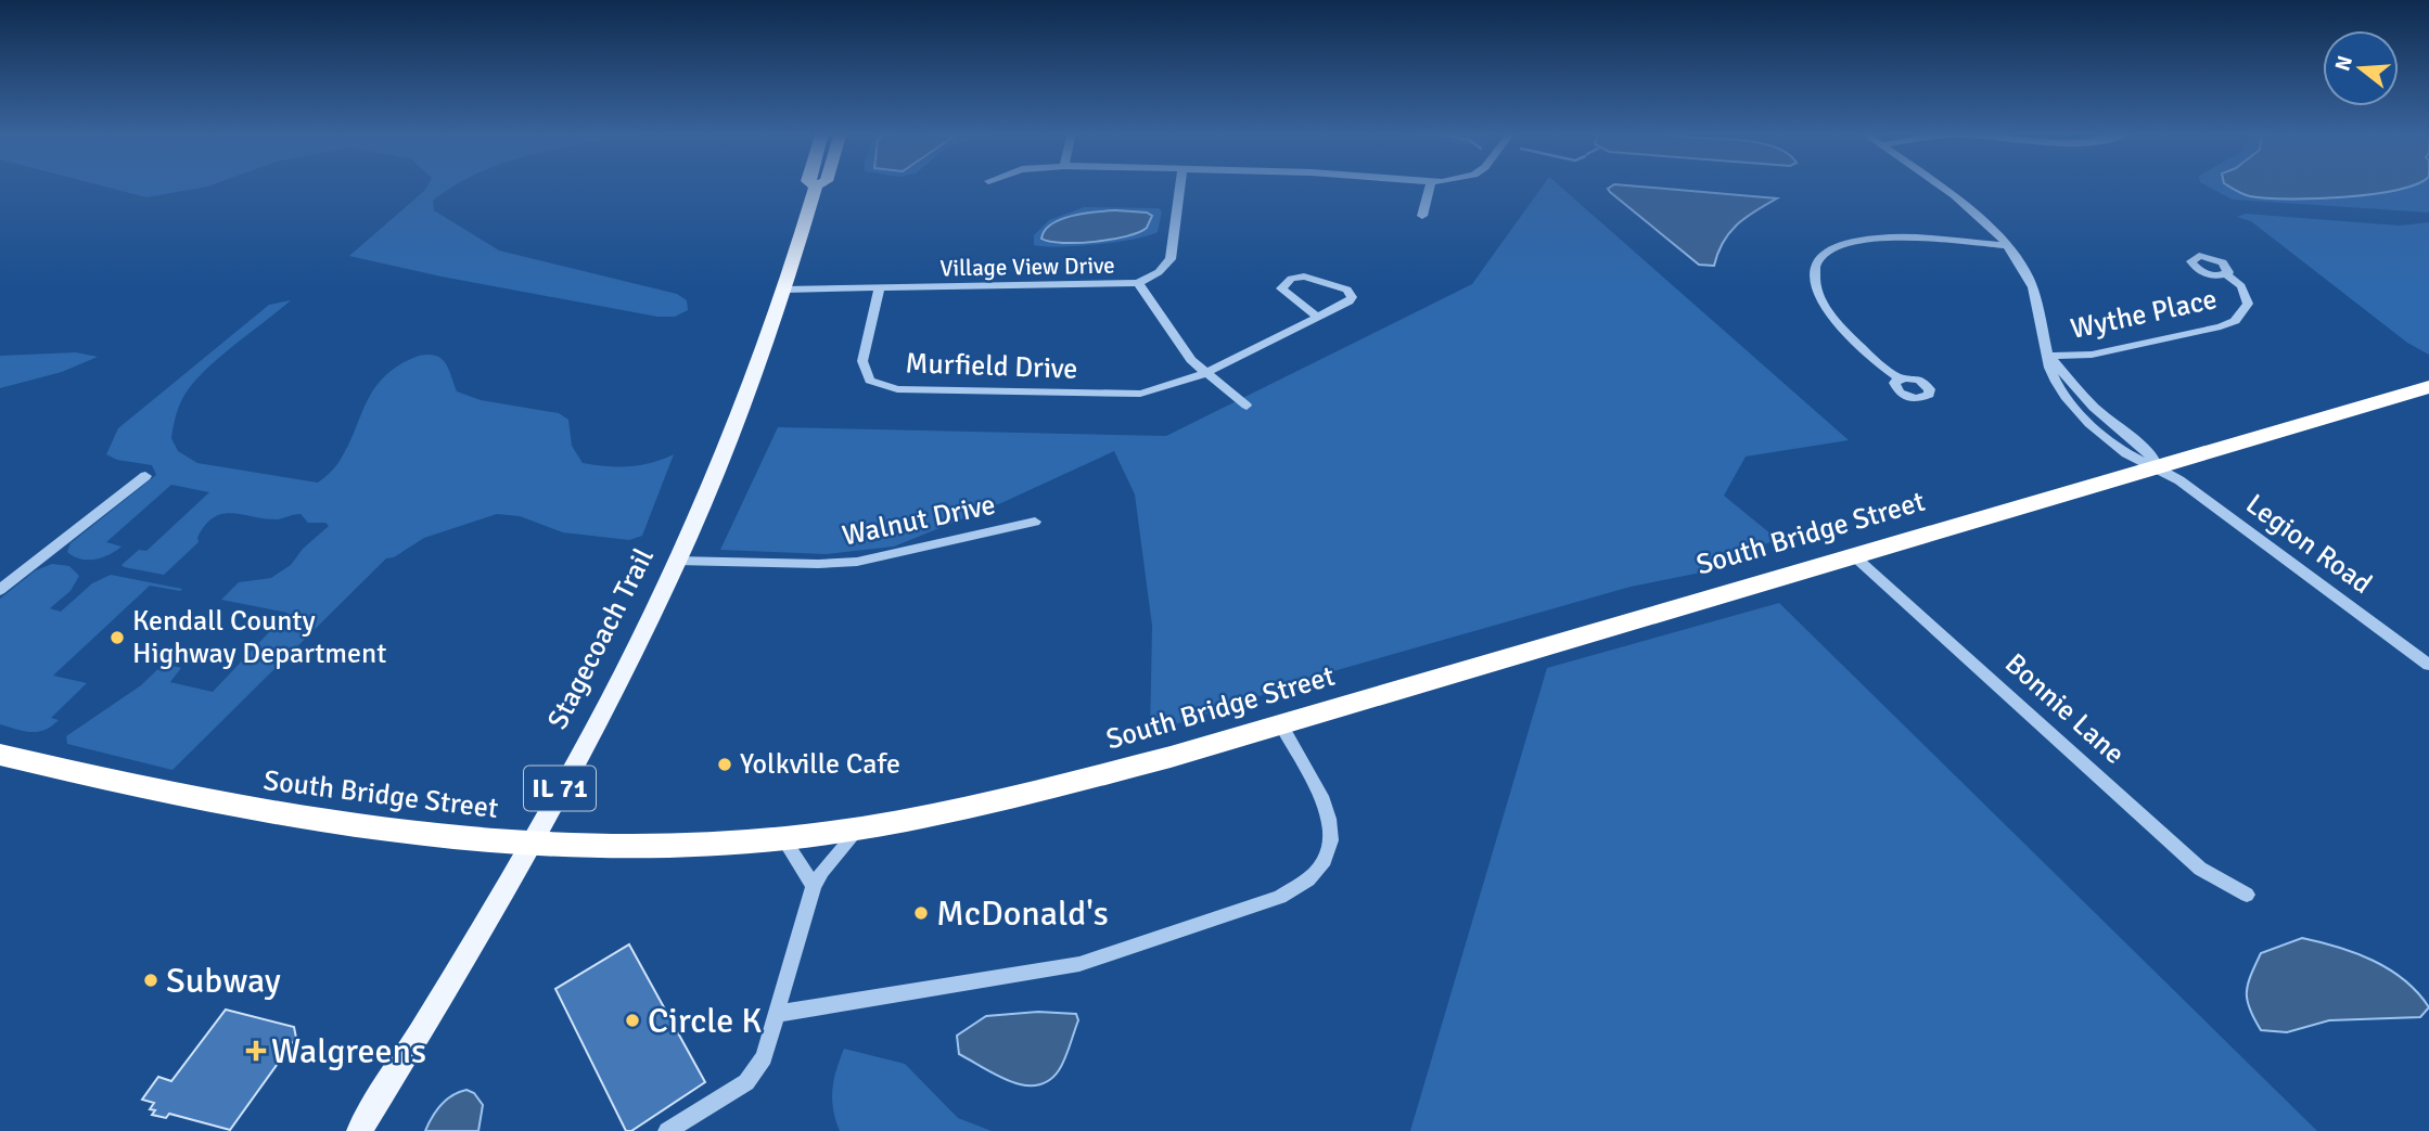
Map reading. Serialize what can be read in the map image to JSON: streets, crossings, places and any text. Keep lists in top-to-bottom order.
{
  "streets": {
    "highway": ["South Bridge Street"],
    "main road": ["Stagecoach Trail", "IL 71"],
    "street": [
      "Village View Drive",
      "Wythe Place",
      "Murfield Drive",
      "Walnut Drive",
      "Legion Road",
      "Bonnie Lane"
    ]
  },
  "crossings": [
    ["Village View Drive", "Murfield Drive"],
    ["Village View Drive", "Stagecoach Trail"],
    ["Wythe Place", "Legion Road"],
    ["Walnut Drive", "Stagecoach Trail"],
    ["South Bridge Street", "Legion Road"],
    ["South Bridge Street", "Stagecoach Trail"],
    ["South Bridge Street", "Bonnie Lane"]
  ],
  "places": {
    "other": [
      "Kendall County Highway Department",
      "Yolkville Cafe",
      "McDonald's",
      "Subway",
      "Circle K"
    ],
    "health": ["Walgreens"]
  },
  "north": "left"
}
